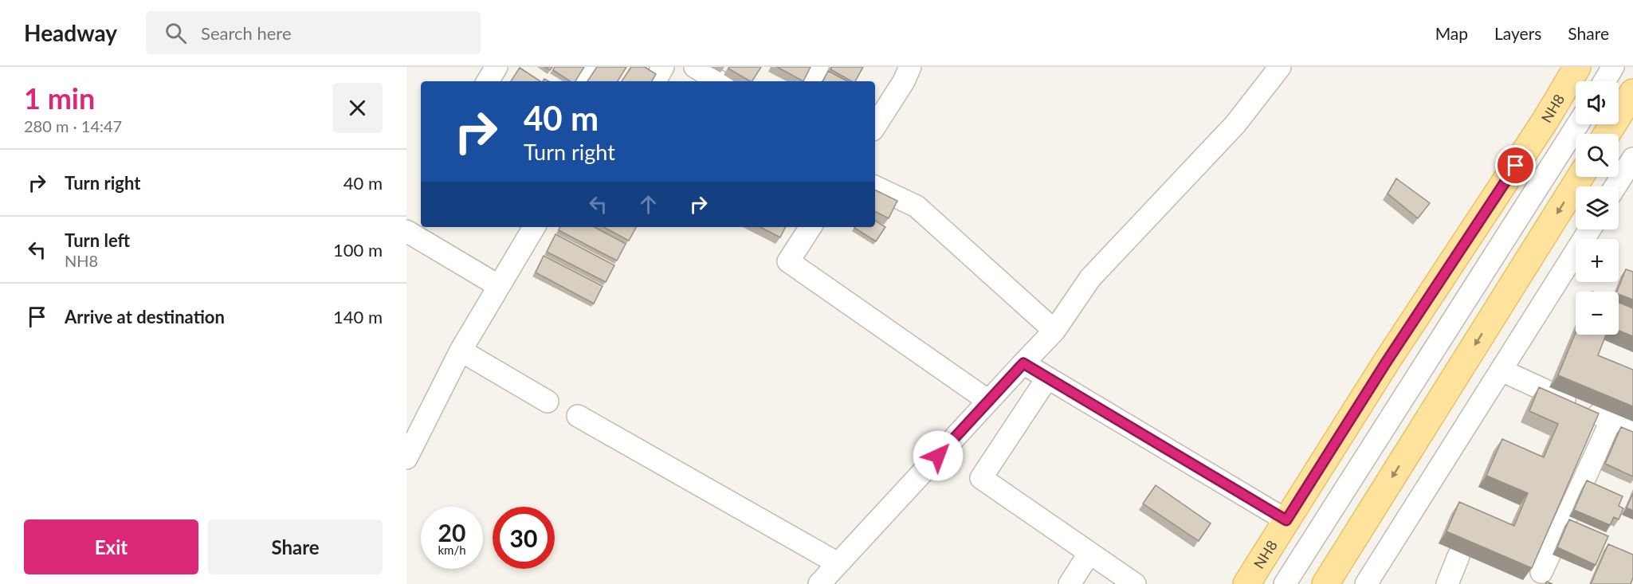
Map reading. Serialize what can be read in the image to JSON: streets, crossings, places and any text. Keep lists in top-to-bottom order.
{
  "streets": {
    "main road": ["NH8"]
  },
  "page": {
    "header": "Headway",
    "search": "Search here",
    "nav": ["Map", "Layers", "Share"],
    "heading": ["1 min", "280 m · 14:47"],
    "map_buttons": ["+", "−"],
    "turn": ["40 m", "Turn right"],
    "list": [
      {
        "name": "Turn right",
        "value": "40 m"
      },
      {
        "name": "Turn left",
        "note": "NH8",
        "value": "100 m"
      },
      {
        "name": "Arrive at destination",
        "value": "140 m"
      }
    ],
    "speed": "20 km/h",
    "limit": "30",
    "buttons": ["Exit", "Share"]
  }
}
